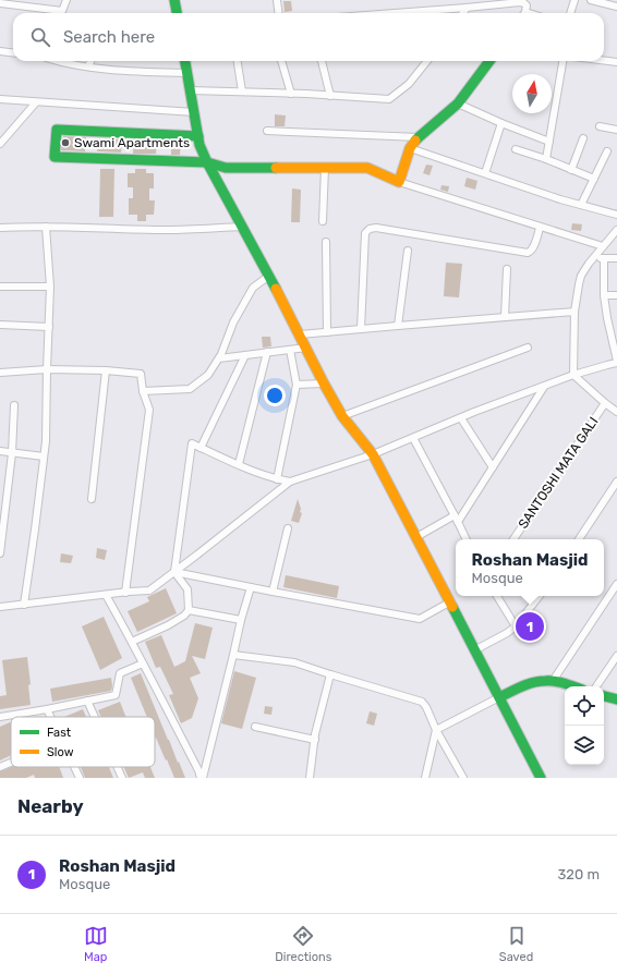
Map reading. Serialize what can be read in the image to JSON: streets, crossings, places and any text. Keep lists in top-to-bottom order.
{
  "streets": {
    "street": ["SANTOSHI MATA GALI"]
  },
  "places": ["Swami Apartments"],
  "legend": ["Fast", "Slow"],
  "north": "top",
  "page": {
    "search": "Search here",
    "popup": ["Roshan Masjid", "Mosque"],
    "pins": "1",
    "heading": "Nearby",
    "list": [
      {
        "mark": "1",
        "name": "Roshan Masjid",
        "note": "Mosque",
        "value": "320 m"
      }
    ],
    "nav": ["Map", "Directions", "Saved"]
  }
}
